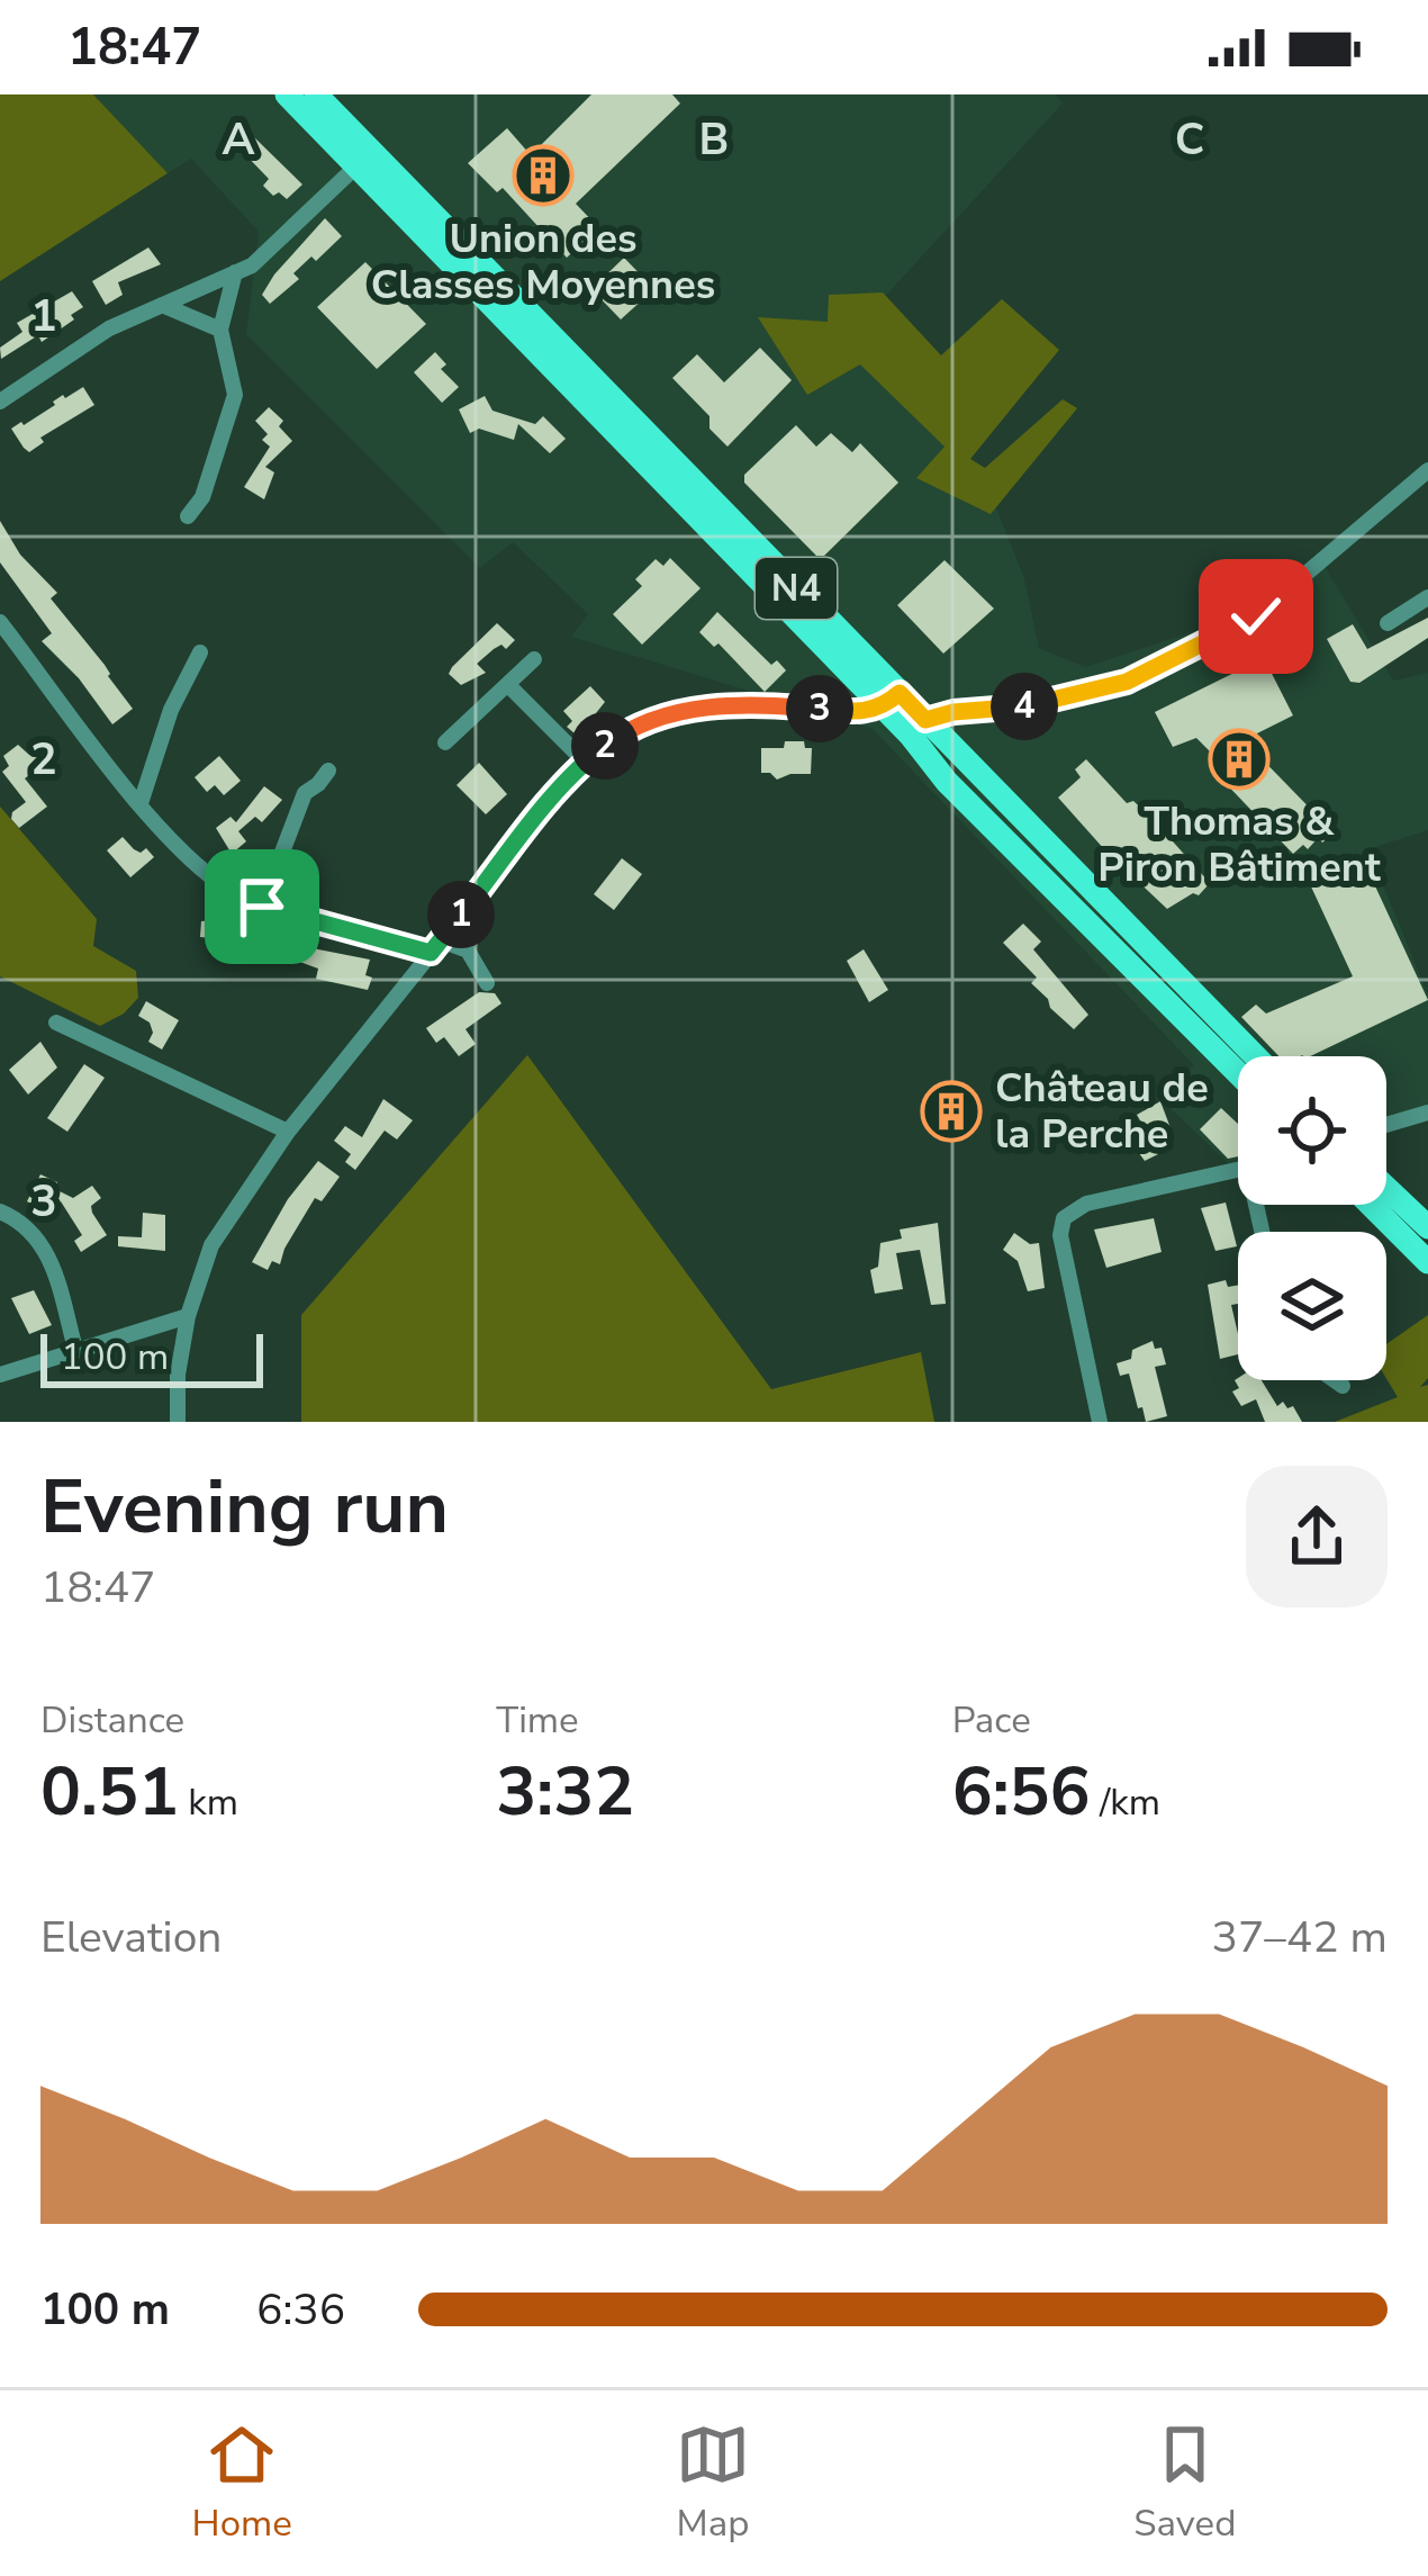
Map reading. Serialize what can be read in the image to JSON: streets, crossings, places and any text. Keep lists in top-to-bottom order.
{
  "streets": {
    "main road": ["N4"]
  },
  "places": {
    "building": ["Union des Classes Moyennes", "Thomas & Piron Bâtiment", "Château de la Perche"]
  },
  "scale_bar": "100 m",
  "page": {
    "status": "18:47",
    "pins": [
      "4",
      "3",
      "2",
      "1"
    ],
    "scale": "100 m",
    "heading": ["Evening run", "18:47"],
    "stats": [
      ["Distance", "0.51 km"],
      ["Time", "3:32"],
      ["Pace", "6:56 /km"]
    ],
    "chart": ["Elevation", "37–42 m"],
    "list": [
      {
        "name": "100 m",
        "note": "6:36"
      }
    ],
    "tabs": ["Home", "Map", "Saved"]
  },
  "grid": {
    "columns": ["A", "B", "C"],
    "rows": ["1", "2", "3"]
  }
}
